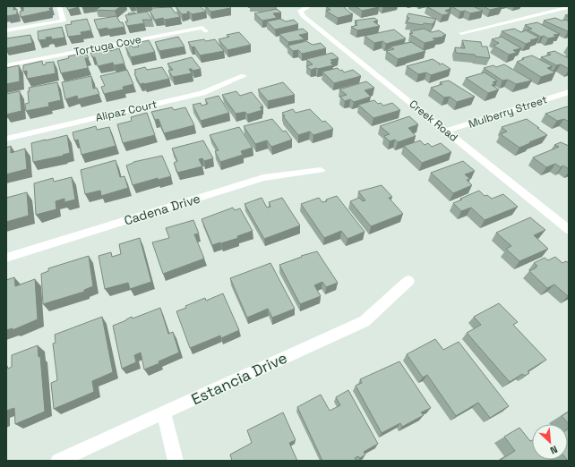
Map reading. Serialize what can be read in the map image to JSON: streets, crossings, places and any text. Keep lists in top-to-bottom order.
{
  "streets": {
    "street": [
      "Tortuga Cove",
      "Alipaz Court",
      "Mulberry Street",
      "Creek Road",
      "Cadena Drive",
      "Estancia Drive"
    ]
  },
  "crossings": [
    ["Mulberry Street", "Creek Road"]
  ],
  "north": "bottom right"
}
